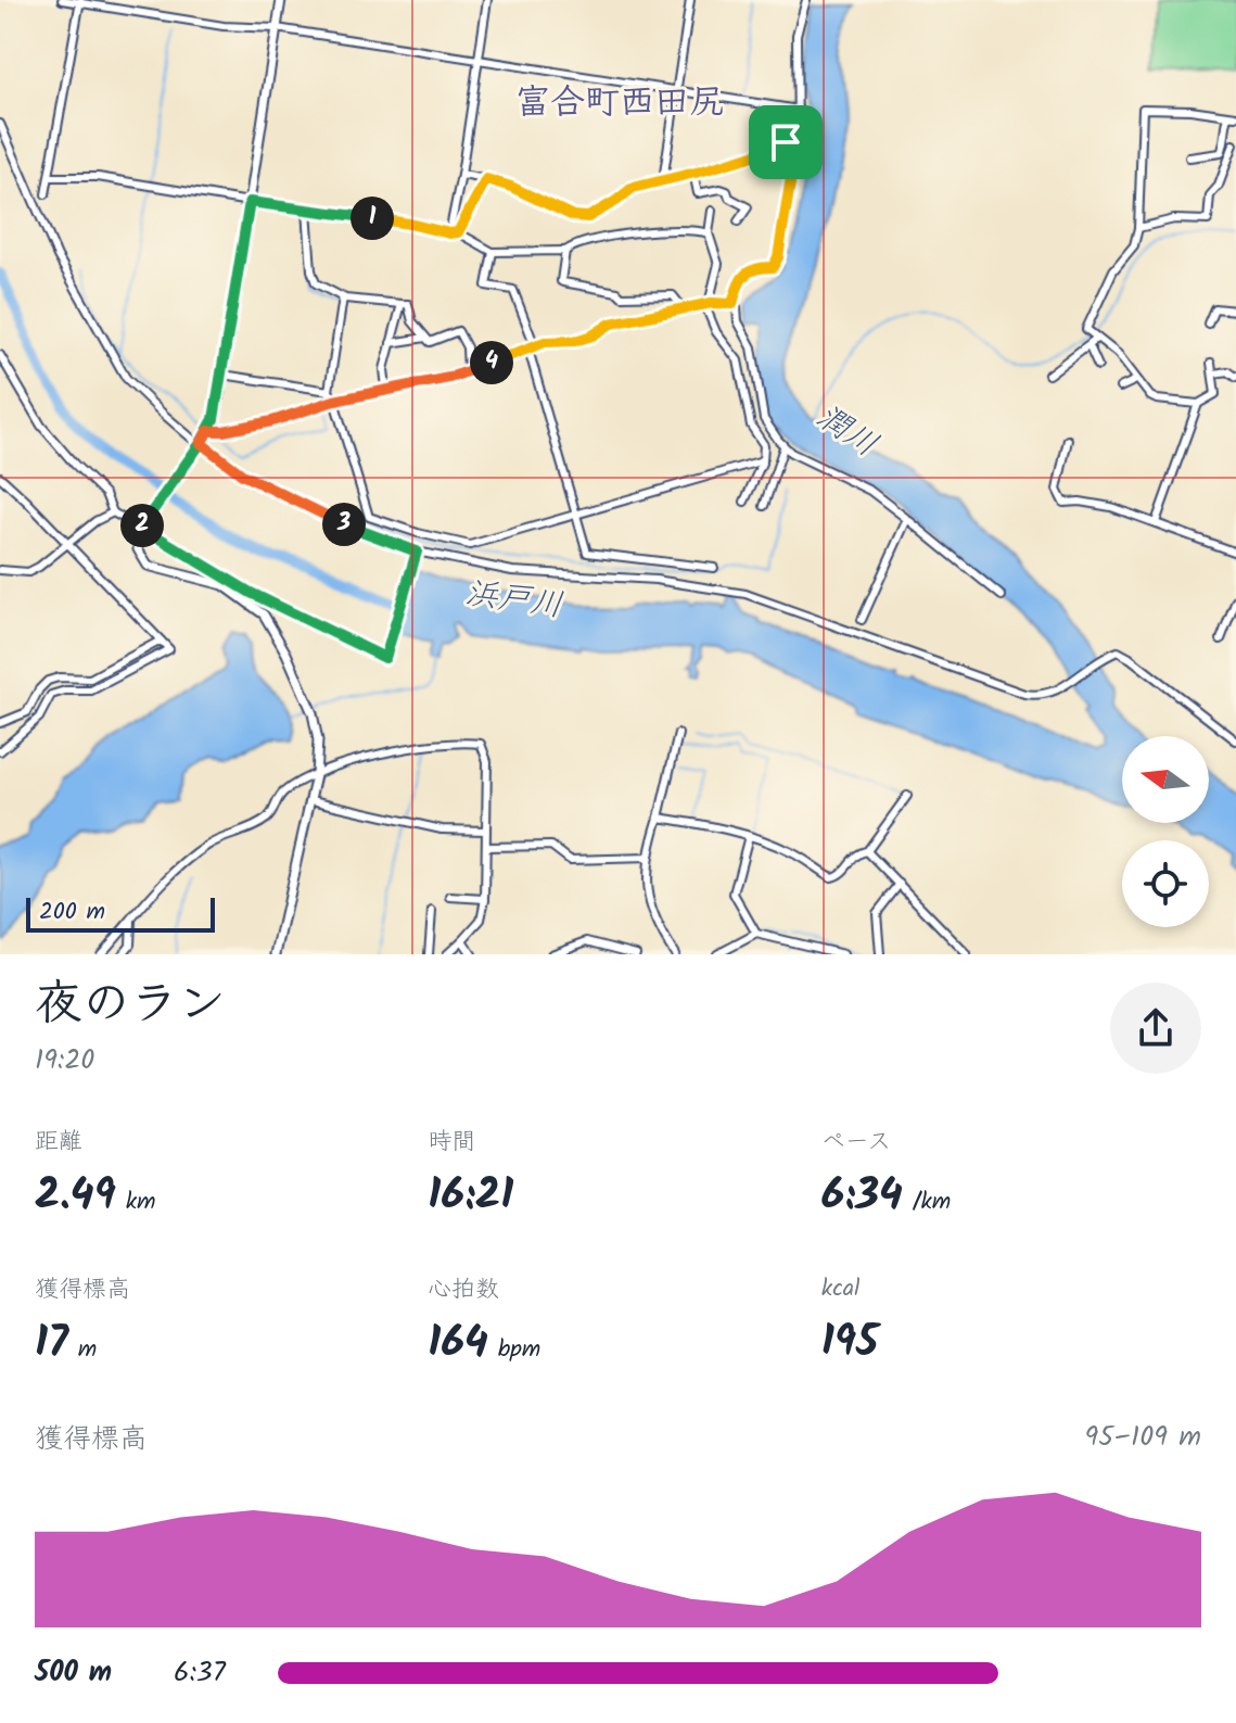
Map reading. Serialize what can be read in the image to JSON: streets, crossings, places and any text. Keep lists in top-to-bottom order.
{
  "districts": ["富合町西田尻"],
  "water": ["潤川", "浜戸川"],
  "scale_bar": "200 m",
  "north": "left",
  "page": {
    "pins": [
      "1",
      "4",
      "3",
      "2"
    ],
    "scale": "200 m",
    "heading": ["夜のラン", "19:20"],
    "stats": [
      ["距離", "2.49 km"],
      ["時間", "16:21"],
      ["ペース", "6:34 /km"],
      ["獲得標高", "17 m"],
      ["心拍数", "164 bpm"],
      ["kcal", "195"]
    ],
    "chart": ["獲得標高", "95–109 m"],
    "list": [
      {
        "name": "500 m",
        "note": "6:37"
      }
    ]
  }
}
